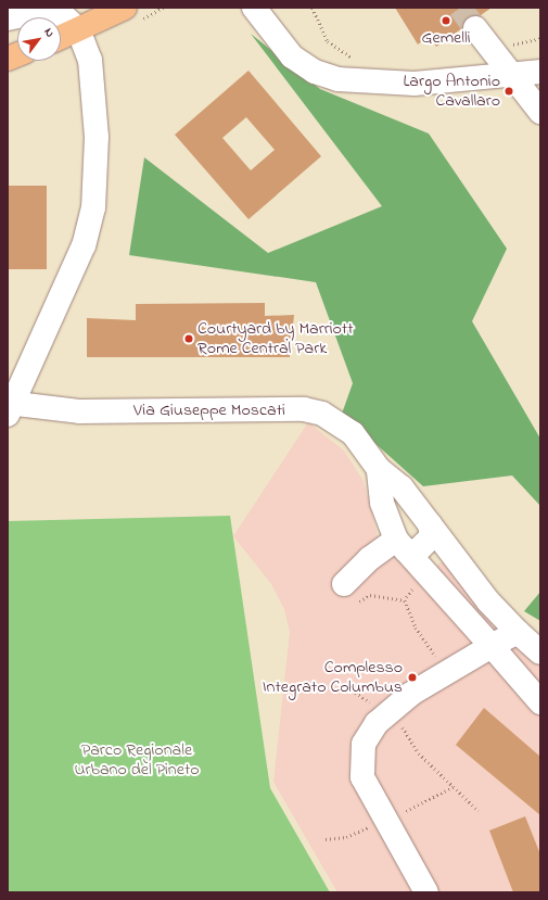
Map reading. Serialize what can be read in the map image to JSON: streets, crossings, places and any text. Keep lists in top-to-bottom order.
{
  "streets": {
    "street": ["Via Giuseppe Moscati"]
  },
  "parks": ["Parco Regionale Urbano del Pineto"],
  "places": [
    "Gemelli",
    "Largo Antonio Cavallaro",
    "Courtyard by Marriott Rome Central Park",
    "Complesso Integrato Columbus"
  ],
  "north": "top right"
}
